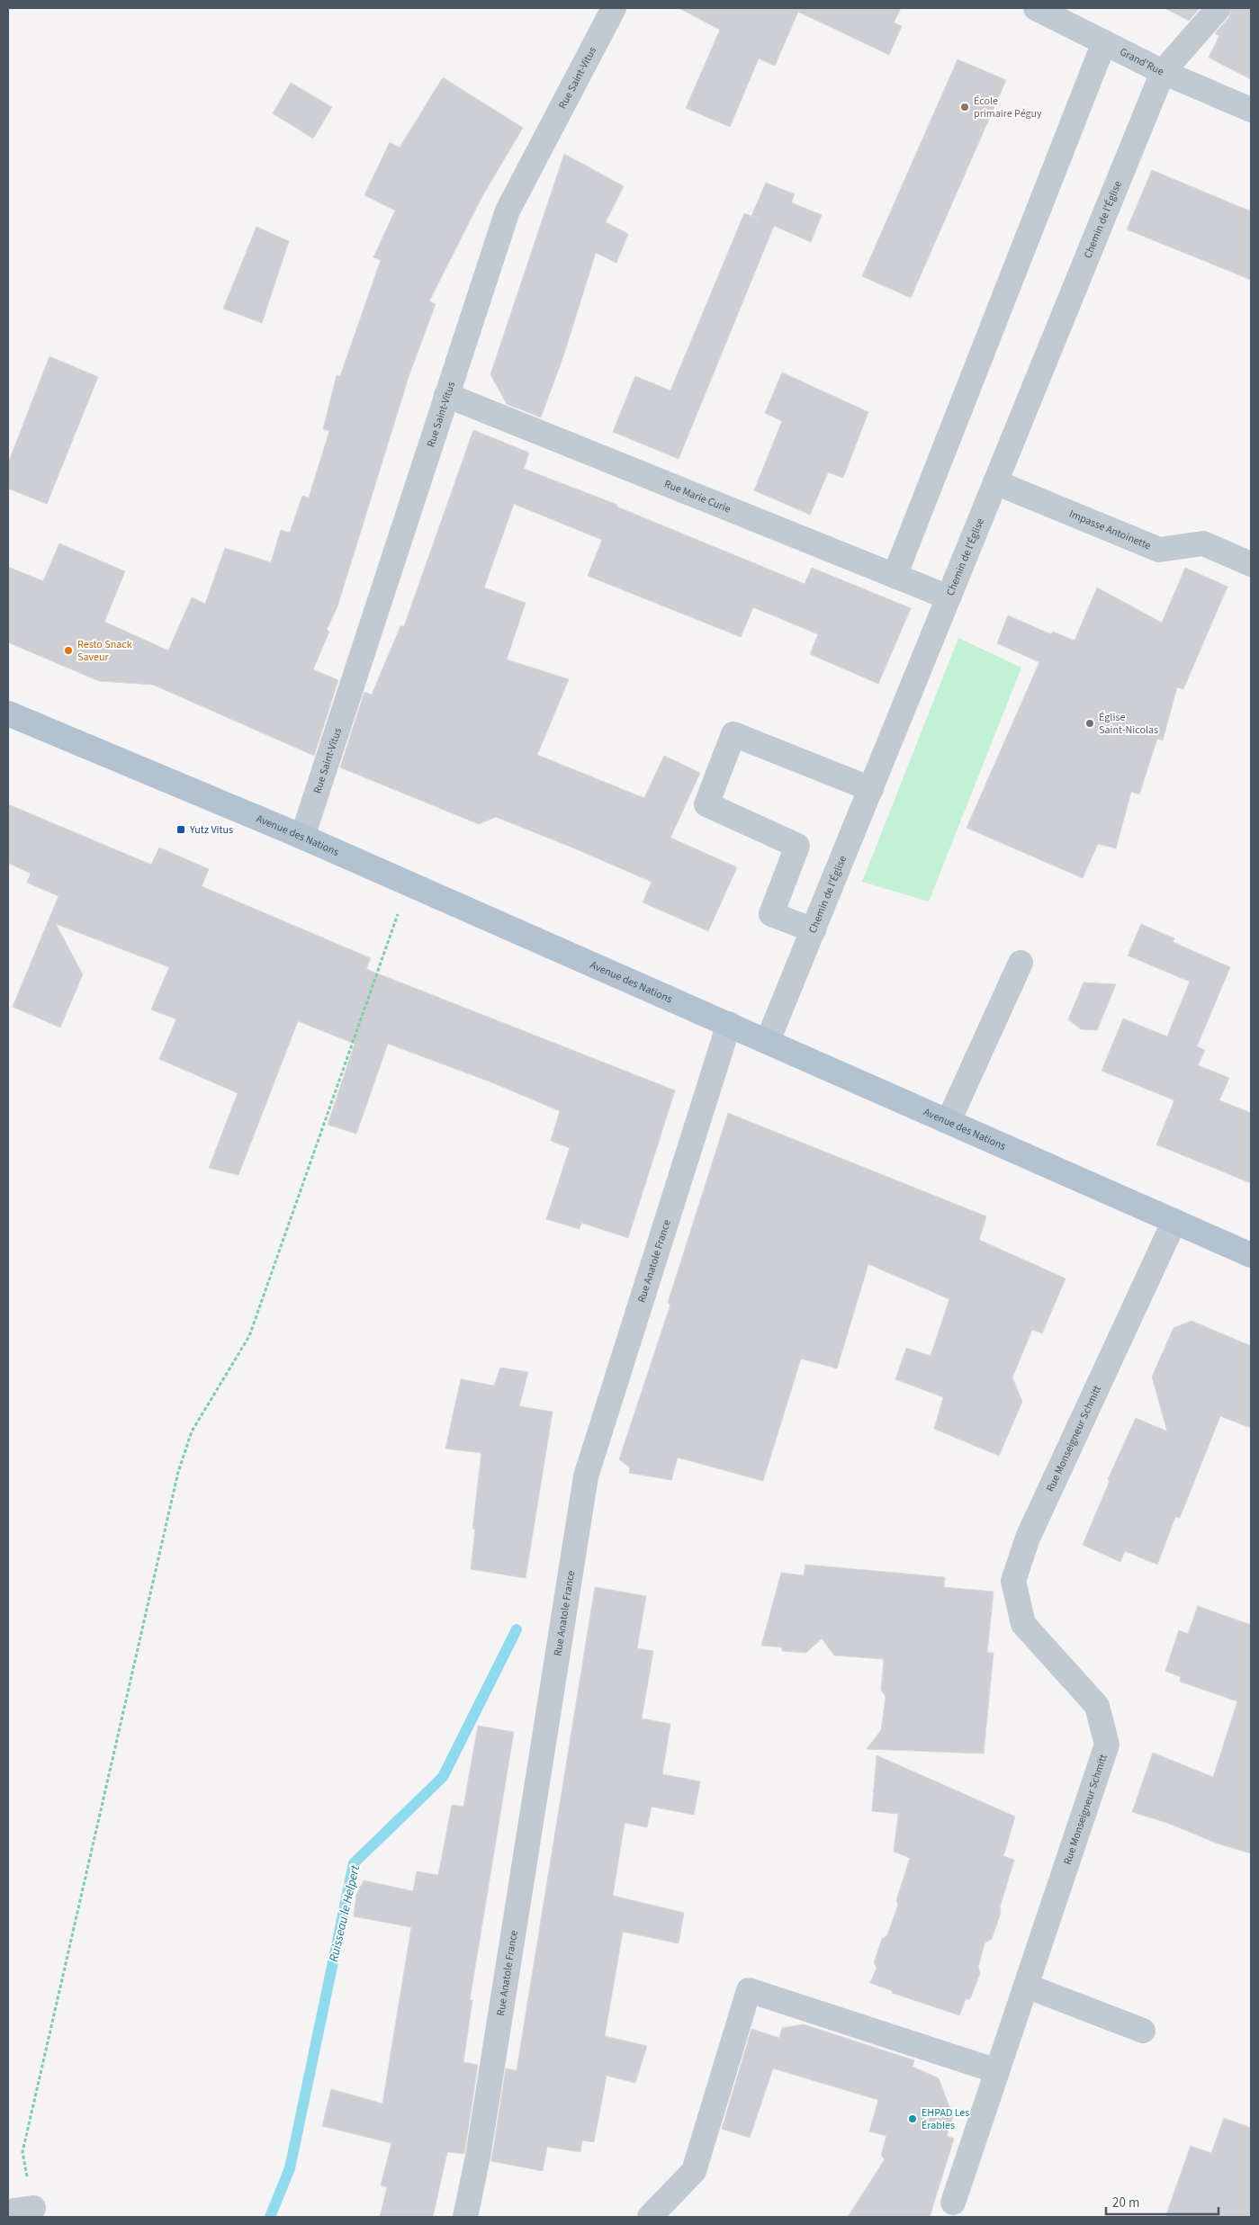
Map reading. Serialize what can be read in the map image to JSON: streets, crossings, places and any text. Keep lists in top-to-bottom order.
{
  "streets": {
    "main road": ["Avenue des Nations"],
    "street": [
      "Grand'Rue",
      "Rue Saint-Vitus",
      "Chemin de l'Église",
      "Rue Marie Curie",
      "Impasse Antoinette",
      "Rue Anatole France",
      "Rue Monseigneur Schmitt"
    ]
  },
  "crossings": [
    ["Grand'Rue", "Chemin de l'Église"],
    ["Rue Saint-Vitus", "Rue Marie Curie"],
    ["Rue Saint-Vitus", "Avenue des Nations"],
    ["Chemin de l'Église", "Rue Marie Curie"],
    ["Chemin de l'Église", "Impasse Antoinette"],
    ["Chemin de l'Église", "Avenue des Nations"],
    ["Avenue des Nations", "Rue Anatole France"],
    ["Avenue des Nations", "Rue Monseigneur Schmitt"]
  ],
  "water": ["Ruisseau le Helpert"],
  "places": {
    "other": [
      "École primaire Péguy",
      "Resto Snack Saveur",
      "Église Saint-Nicolas",
      "EHPAD Les Érables"
    ],
    "transit": ["Yutz Vitus"]
  },
  "scale_bar": "20 m"
}
